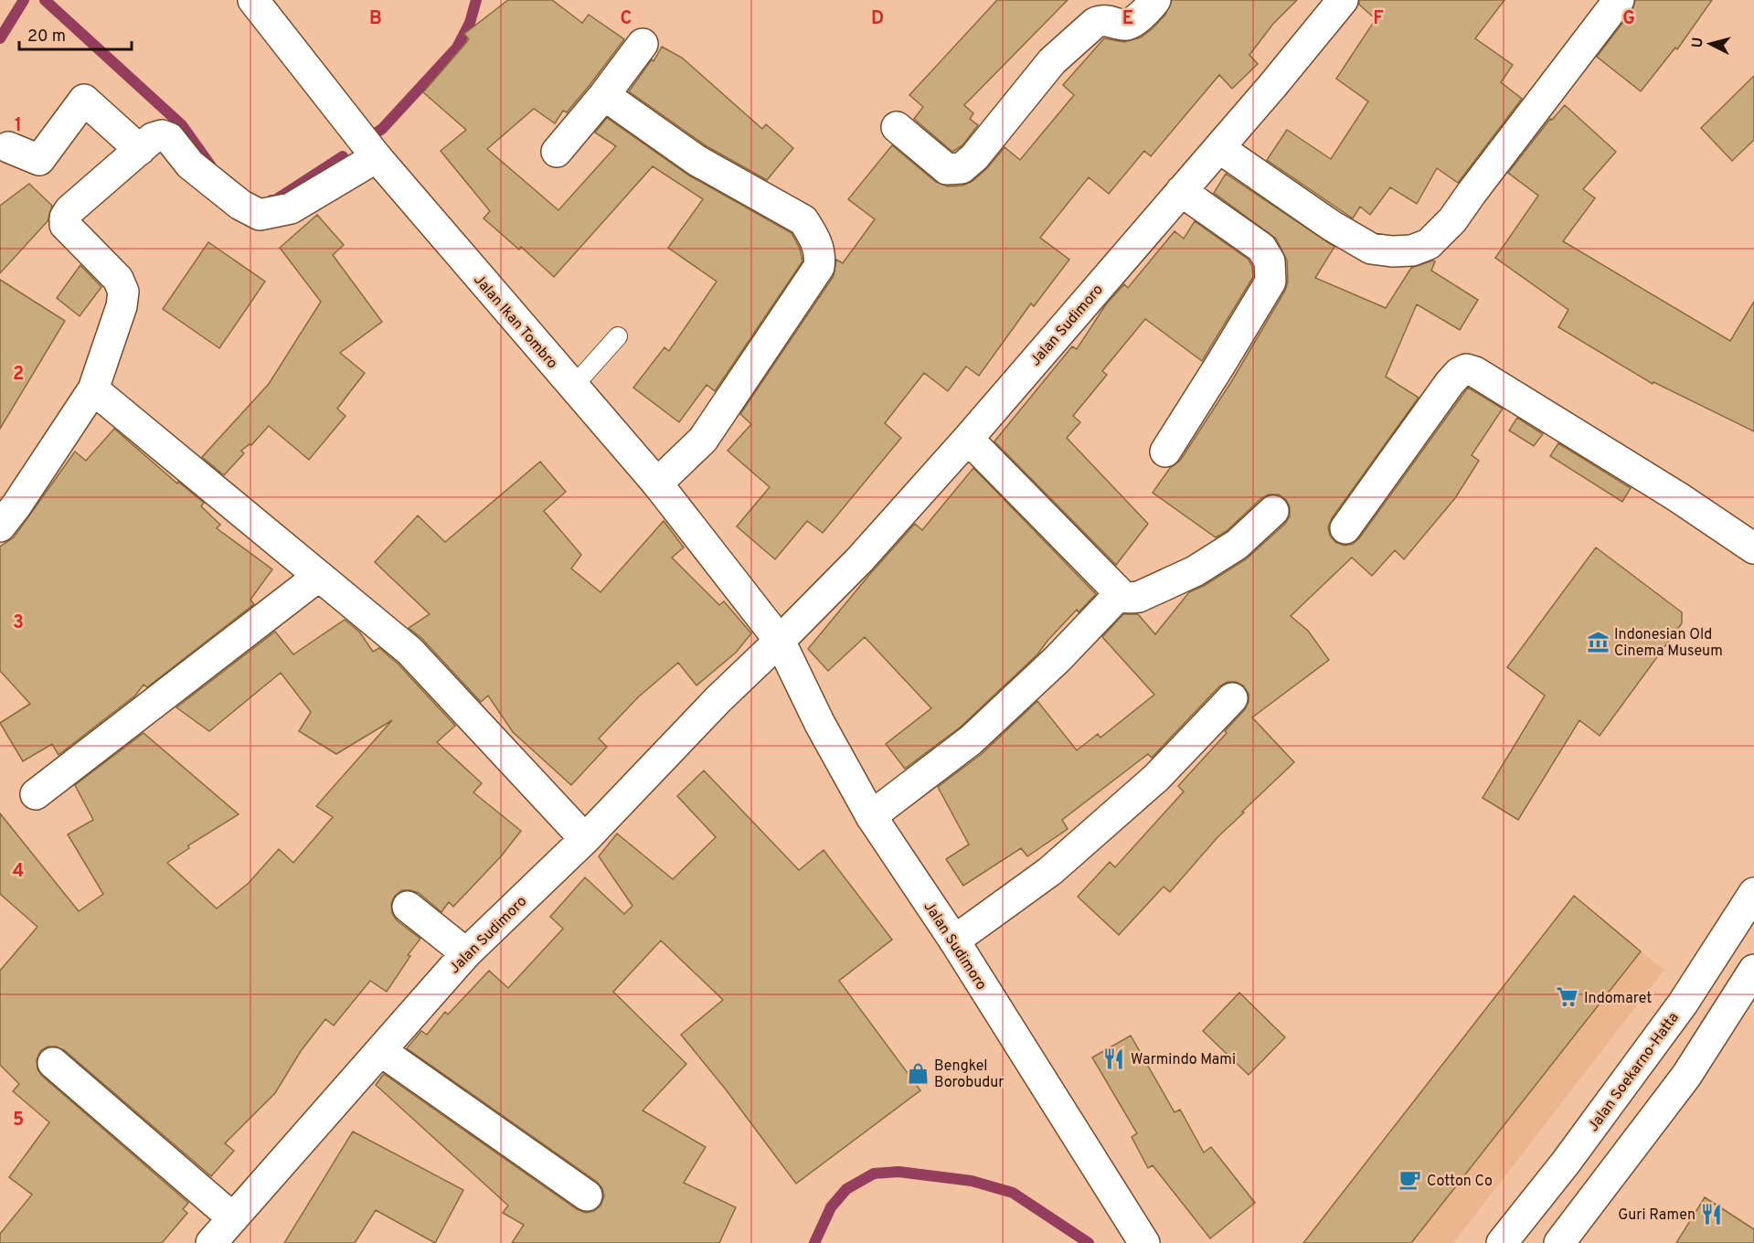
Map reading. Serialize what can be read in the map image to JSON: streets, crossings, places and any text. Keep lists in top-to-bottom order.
{
  "streets": {
    "street": ["Jalan Ikan Tombro", "Jalan Sudimoro", "Jalan Soekarno-Hatta"]
  },
  "crossings": [
    ["Jalan Ikan Tombro", "Jalan Sudimoro"]
  ],
  "places": {
    "museum": ["Indonesian Old Cinema Museum"],
    "supermarket": ["Indomaret"],
    "restaurant": ["Warmindo Mami", "Guri Ramen"],
    "shop": ["Bengkel Borobudur"],
    "cafe": ["Cotton Co"]
  },
  "scale_bar": "20 m",
  "north": "left",
  "grid": {
    "columns": [
      "B",
      "C",
      "D",
      "E",
      "F",
      "G"
    ],
    "rows": [
      "1",
      "2",
      "3",
      "4",
      "5"
    ]
  }
}
